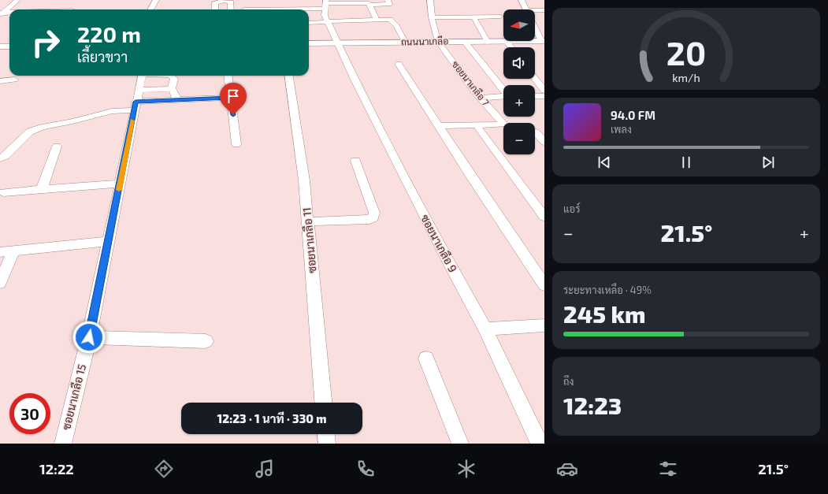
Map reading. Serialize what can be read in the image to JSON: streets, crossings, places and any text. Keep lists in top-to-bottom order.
{
  "streets": {
    "main road": ["ถนนนาเกลือ"],
    "street": [
      "ซอยนาเกลือ 7",
      "ซอยนาเกลือ 11",
      "ซอยนาเกลือ 9",
      "ซอยนาเกลือ 15"
    ]
  },
  "crossings": [
    ["ถนนนาเกลือ", "ซอยนาเกลือ 7"],
    ["ถนนนาเกลือ", "ซอยนาเกลือ 9"]
  ],
  "north": "left",
  "page": {
    "map_buttons": ["+", "−"],
    "turn": ["220 m", "เลี้ยวขวา"],
    "song": ["94.0 FM", "เพลง"],
    "tile": [
      "แอร์",
      ["ระยะทางเหลือ · 49%", "245 km"],
      ["ถึง", "12:23"]
    ],
    "heat": ["−", "21.5°", "+"],
    "limit": "30",
    "trip": "12:23 · 1 นาที · 330 m",
    "tabs": ["12:22", "21.5°"],
    "gauge": ["20", "km/h"]
  }
}
